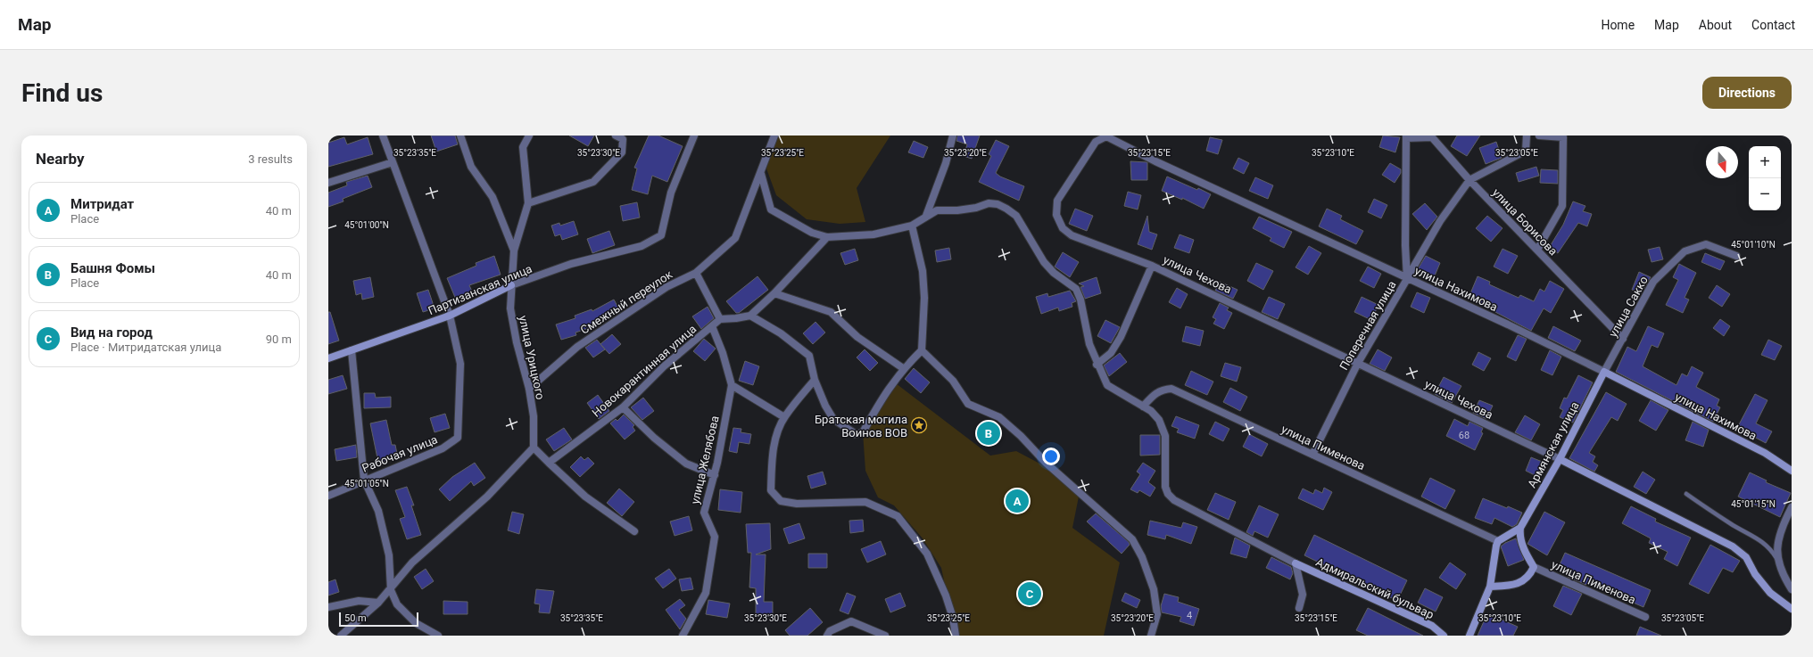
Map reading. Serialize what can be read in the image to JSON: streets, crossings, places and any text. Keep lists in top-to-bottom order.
{
  "streets": {
    "street": [
      "улица Борисова",
      "улица Чехова",
      "улица Нахимова",
      "Партизанская улица",
      "Смежный переулок",
      "улица Сакко",
      "Поперечная улица",
      "улица Урицкого",
      "Новокарантинная улица",
      "Армянская улица",
      "улица Пименова",
      "Рабочая улица",
      "улица Желябова",
      "Адмиральский бульвар"
    ]
  },
  "crossings": [
    ["улица Борисова", "улица Сакко"],
    ["улица Борисова", "Поперечная улица"],
    ["улица Чехова", "улица Нахимова"],
    ["улица Чехова", "Поперечная улица"],
    ["улица Чехова", "Армянская улица"],
    ["улица Нахимова", "улица Сакко"],
    ["улица Нахимова", "Поперечная улица"],
    ["улица Нахимова", "Армянская улица"],
    ["Партизанская улица", "улица Урицкого"],
    ["Партизанская улица", "Рабочая улица"],
    ["Смежный переулок", "улица Урицкого"],
    ["улица Сакко", "Армянская улица"],
    ["Поперечная улица", "улица Пименова"],
    ["Новокарантинная улица", "улица Желябова"],
    ["Армянская улица", "улица Пименова"]
  ],
  "places": {
    "place": ["Братская могила Воинов ВОВ"]
  },
  "house_numbers": ["68", "4"],
  "scale_bar": "50 m",
  "north": "bottom",
  "page": {
    "header": "Map",
    "nav": [
      "Home",
      "Map",
      "About",
      "Contact"
    ],
    "buttons": "Directions",
    "title": "Find us",
    "heading": ["Nearby", "3 results"],
    "map_buttons": ["+", "−"],
    "list": [
      {
        "mark": "A",
        "name": "Митридат",
        "note": "Place",
        "value": "40 m"
      },
      {
        "mark": "B",
        "name": "Башня Фомы",
        "note": "Place",
        "value": "40 m"
      },
      {
        "mark": "C",
        "name": "Вид на город",
        "note": "Place · Митридатская улица",
        "value": "90 m"
      }
    ],
    "pins": ["B", "A", "C"],
    "scale": "50 m"
  },
  "coordinates": [
    "35°23'05\"E",
    "35°23'35\"E",
    "35°23'30\"E",
    "35°23'25\"E",
    "35°23'20\"E",
    "35°23'15\"E",
    "35°23'10\"E",
    "45°01'00\"N",
    "45°01'10\"N",
    "45°01'05\"N",
    "45°01'15\"N"
  ]
}
